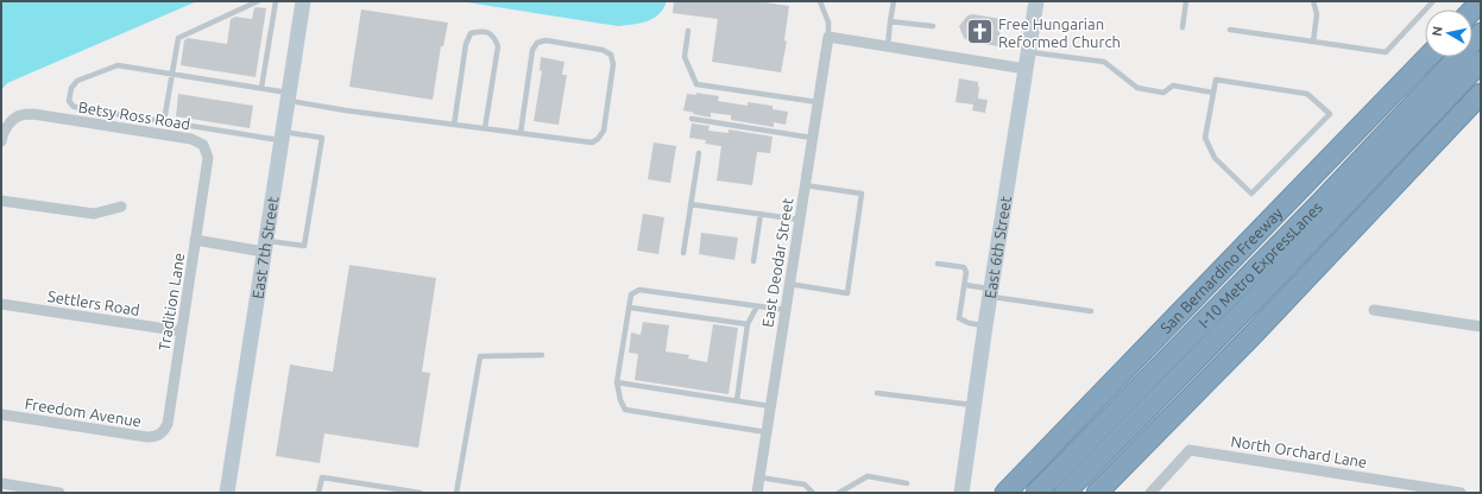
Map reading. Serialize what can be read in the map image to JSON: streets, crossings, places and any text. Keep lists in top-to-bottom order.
{
  "streets": {
    "highway": ["I-10 Metro ExpressLanes", "San Bernardino Freeway"],
    "main road": ["East 7th Street", "East 6th Street"],
    "street": [
      "Betsy Ross Road",
      "East Deodar Street",
      "Tradition Lane",
      "Settlers Road",
      "Freedom Avenue",
      "North Orchard Lane"
    ]
  },
  "crossings": [
    ["Betsy Ross Road", "Tradition Lane"],
    ["East 7th Street", "Tradition Lane"],
    ["Tradition Lane", "Settlers Road"],
    ["Tradition Lane", "Freedom Avenue"]
  ],
  "places": {
    "church": ["Free Hungarian Reformed Church"]
  },
  "north": "left"
}
